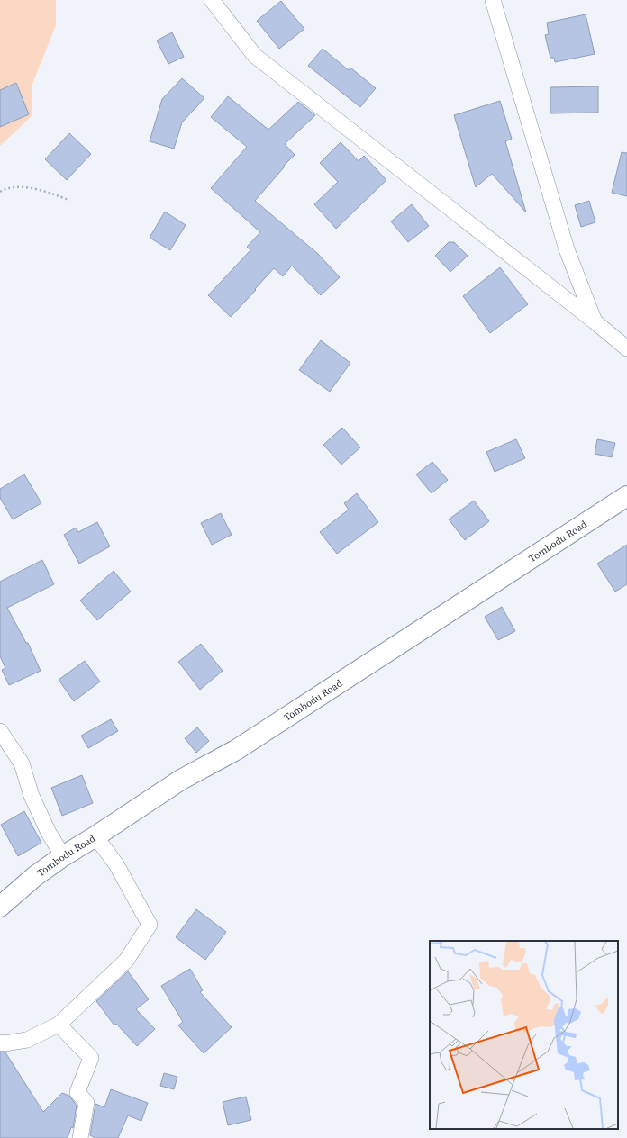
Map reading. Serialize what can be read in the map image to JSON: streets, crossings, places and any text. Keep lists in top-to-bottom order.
{
  "streets": {
    "main road": ["Tombodu Road"]
  }
}
